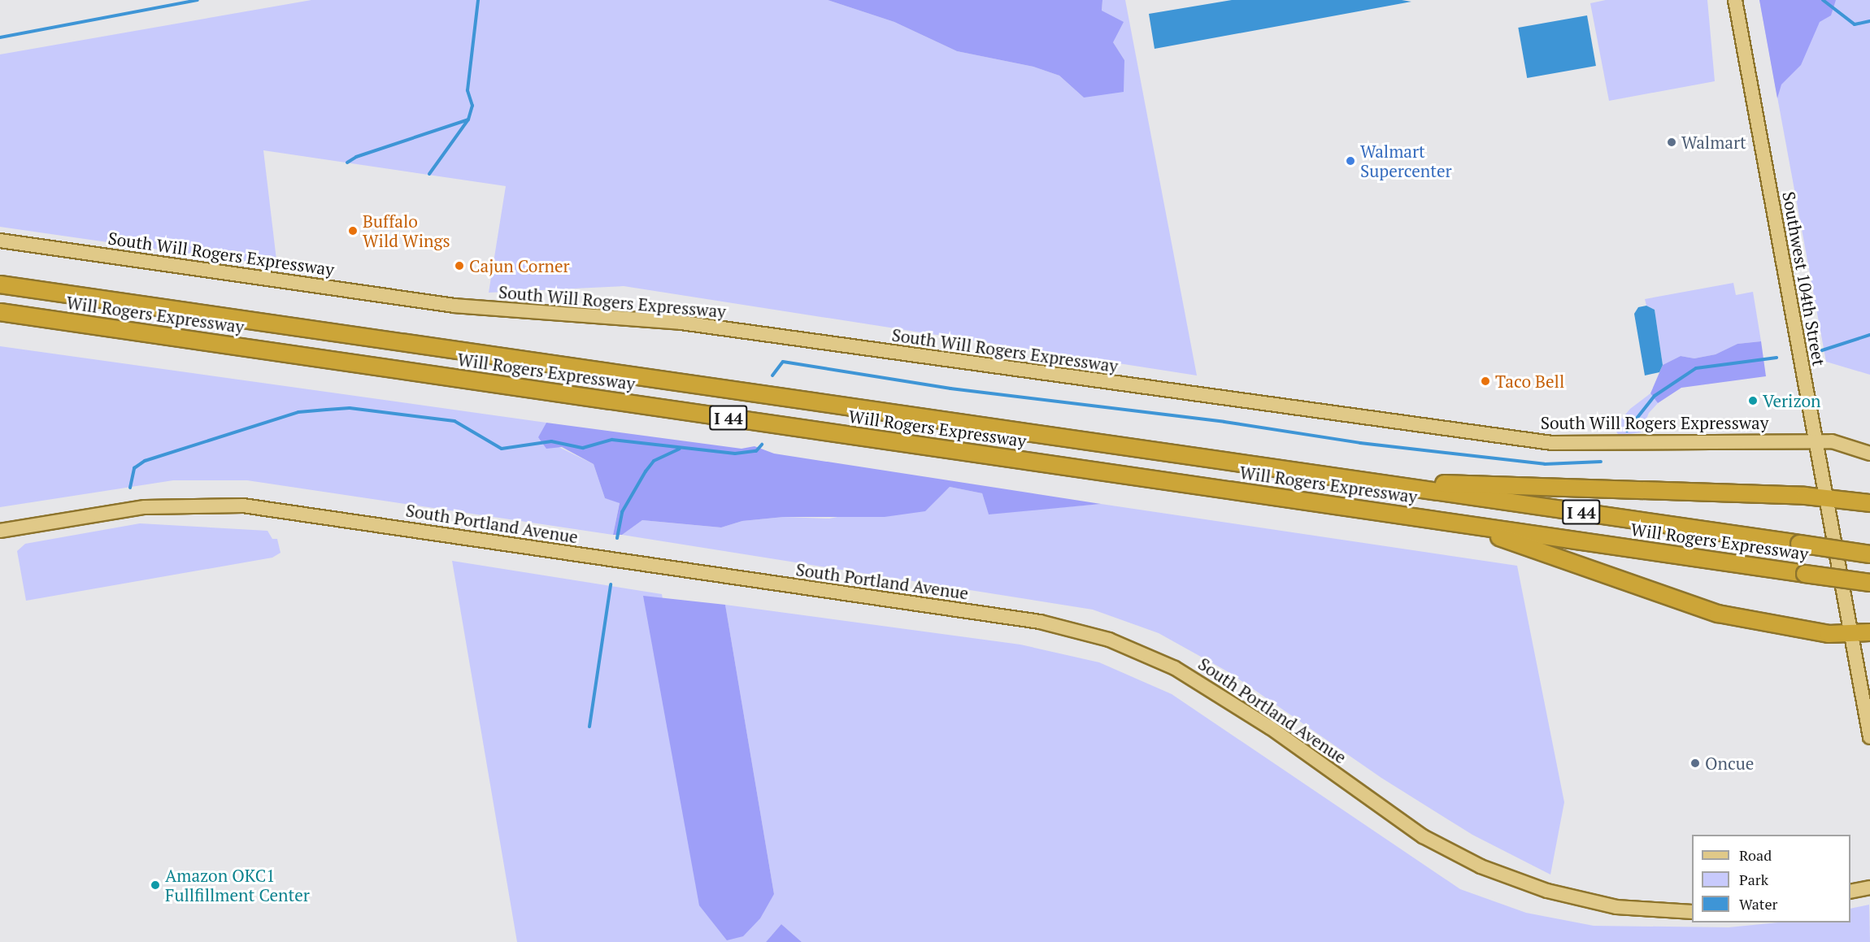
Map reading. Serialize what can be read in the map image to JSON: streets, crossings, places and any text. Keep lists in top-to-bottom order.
{
  "streets": {
    "highway": ["Will Rogers Expressway", "I 44"],
    "main road": ["South Will Rogers Expressway", "Southwest 104th Street", "South Portland Avenue"]
  },
  "crossings": [
    ["South Will Rogers Expressway", "Southwest 104th Street"]
  ],
  "places": [
    "Walmart",
    "Walmart Supercenter",
    "Buffalo Wild Wings",
    "Cajun Corner",
    "Taco Bell",
    "Verizon",
    "Oncue",
    "Amazon OKC1 Fullfillment Center"
  ],
  "legend": ["Road", "Park", "Water"]
}
